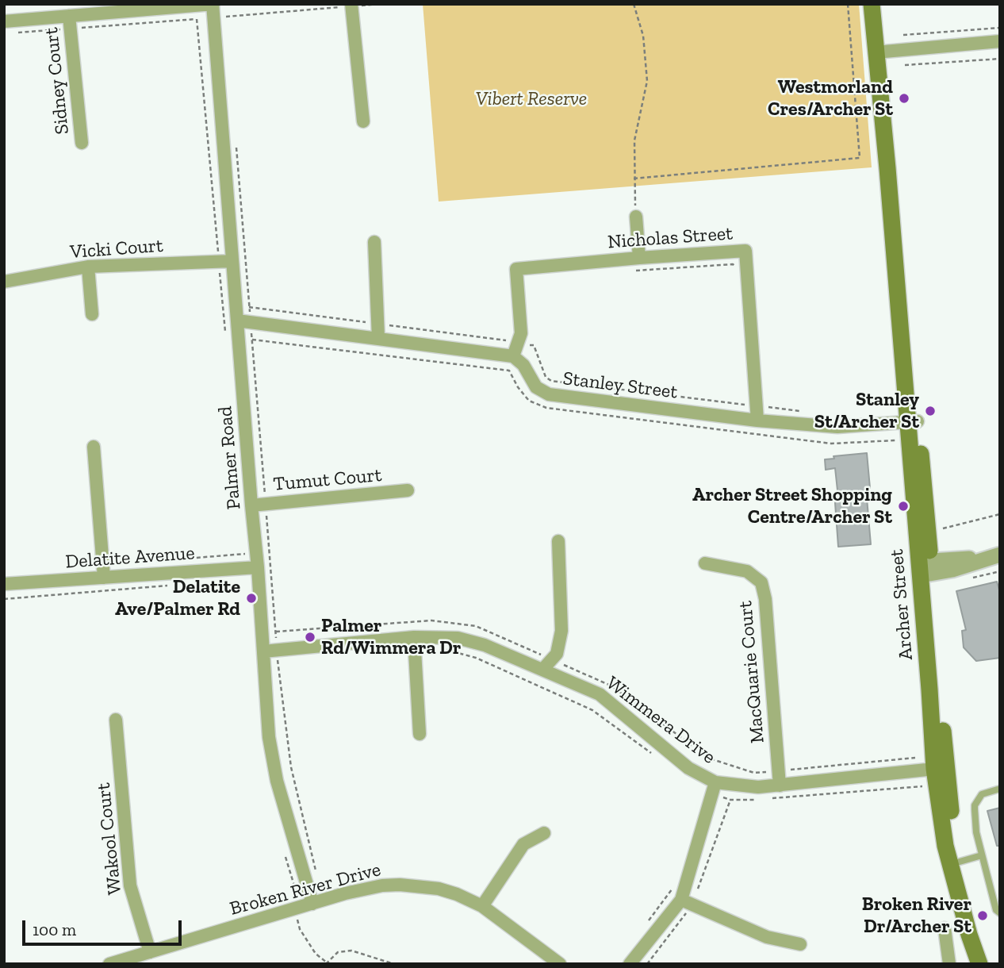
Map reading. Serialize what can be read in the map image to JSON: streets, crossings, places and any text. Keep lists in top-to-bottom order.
{
  "streets": {
    "main road": ["Archer Street"],
    "street": [
      "Sidney Court",
      "Nicholas Street",
      "Vicki Court",
      "Stanley Street",
      "Palmer Road",
      "Tumut Court",
      "Delatite Avenue",
      "MacQuarie Court",
      "Wimmera Drive",
      "Wakool Court",
      "Broken River Drive"
    ]
  },
  "crossings": [
    ["Nicholas Street", "Stanley Street"],
    ["Vicki Court", "Palmer Road"],
    ["Stanley Street", "Archer Street"],
    ["Palmer Road", "Tumut Court"],
    ["Palmer Road", "Delatite Avenue"],
    ["Palmer Road", "Wimmera Drive"],
    ["Palmer Road", "Broken River Drive"],
    ["Archer Street", "Wimmera Drive"],
    ["MacQuarie Court", "Wimmera Drive"],
    ["Wakool Court", "Broken River Drive"]
  ],
  "parks": ["Vibert Reserve"],
  "places": [
    "Westmorland Cres/Archer St",
    "Stanley St/Archer St",
    "Archer Street Shopping Centre/Archer St",
    "Delatite Ave/Palmer Rd",
    "Palmer Rd/Wimmera Dr",
    "Broken River Dr/Archer St"
  ],
  "scale_bar": "100 m"
}
